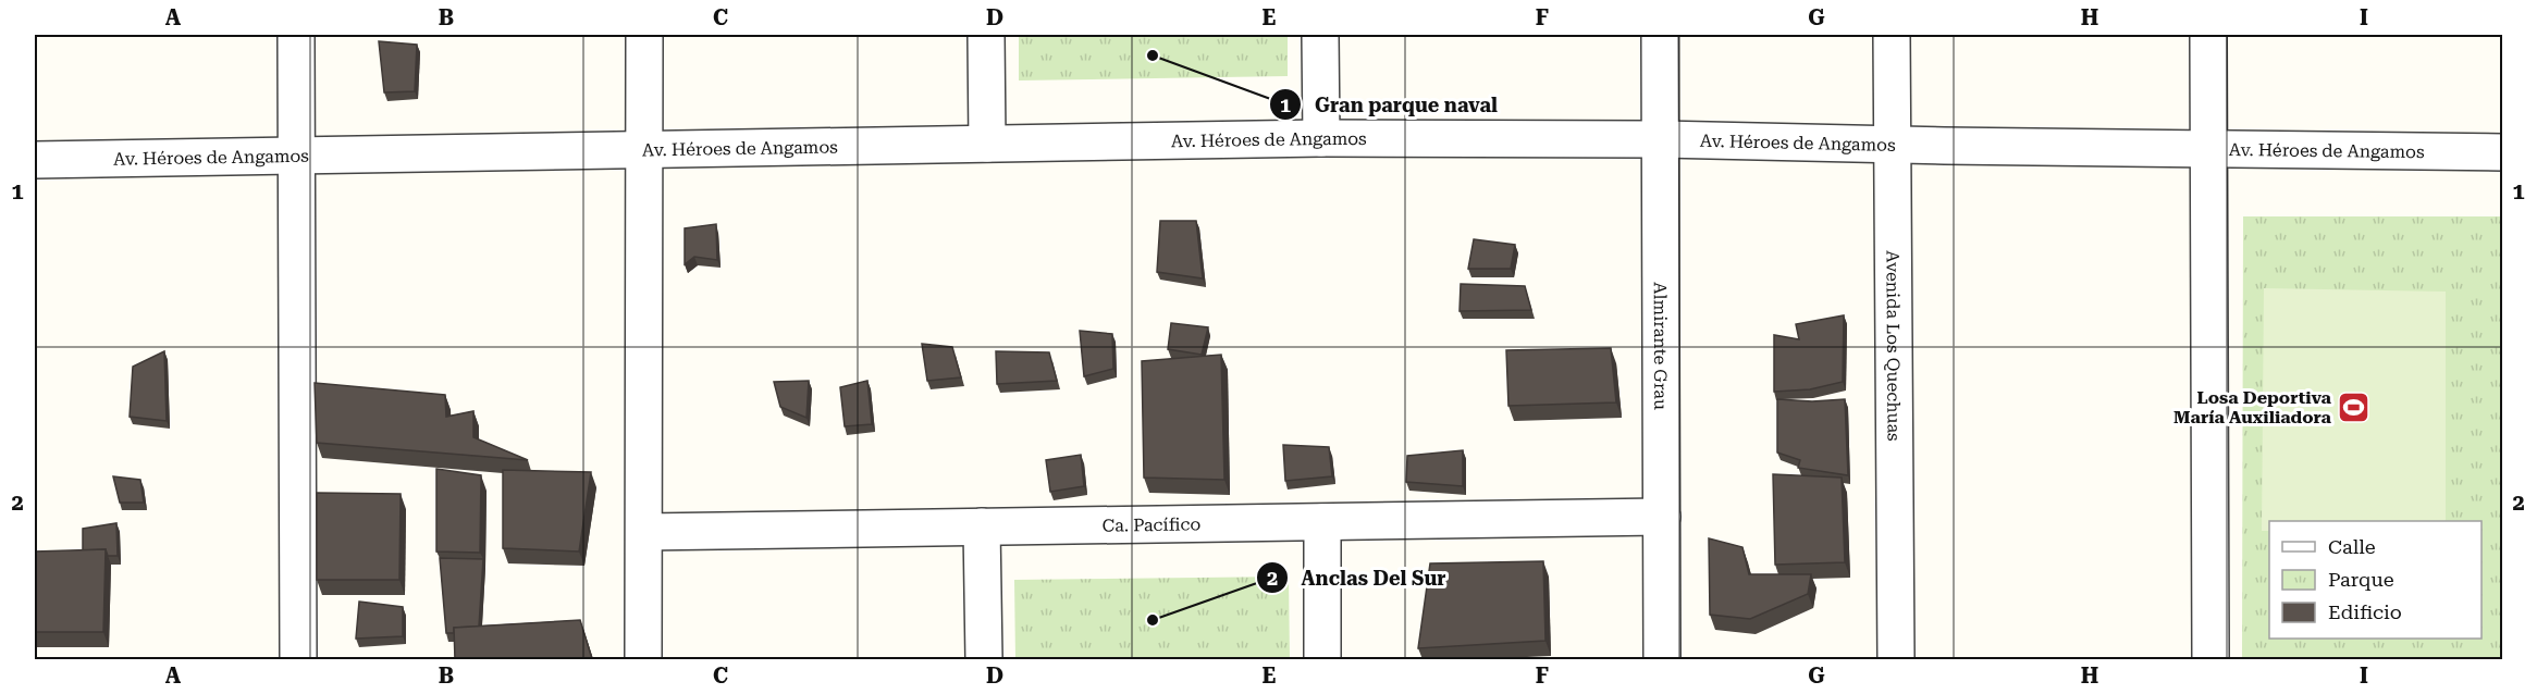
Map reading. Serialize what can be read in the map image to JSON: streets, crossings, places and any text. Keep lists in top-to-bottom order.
{
  "streets": {
    "street": [
      "Av. Héroes de Angamos",
      "Almirante Grau",
      "Avenida Los Quechuas",
      "Ca. Pacífico"
    ]
  },
  "crossings": [
    ["Av. Héroes de Angamos", "Almirante Grau"],
    ["Av. Héroes de Angamos", "Avenida Los Quechuas"],
    ["Almirante Grau", "Ca. Pacífico"]
  ],
  "places": {
    "other": ["Gran parque naval", "Anclas Del Sur"],
    "sports": ["Losa Deportiva María Auxiliadora"]
  },
  "legend": ["Calle", "Parque", "Edificio"],
  "grid": {
    "columns": [
      "A",
      "B",
      "C",
      "D",
      "E",
      "F",
      "G",
      "H",
      "I"
    ],
    "rows": ["1", "2"]
  }
}
